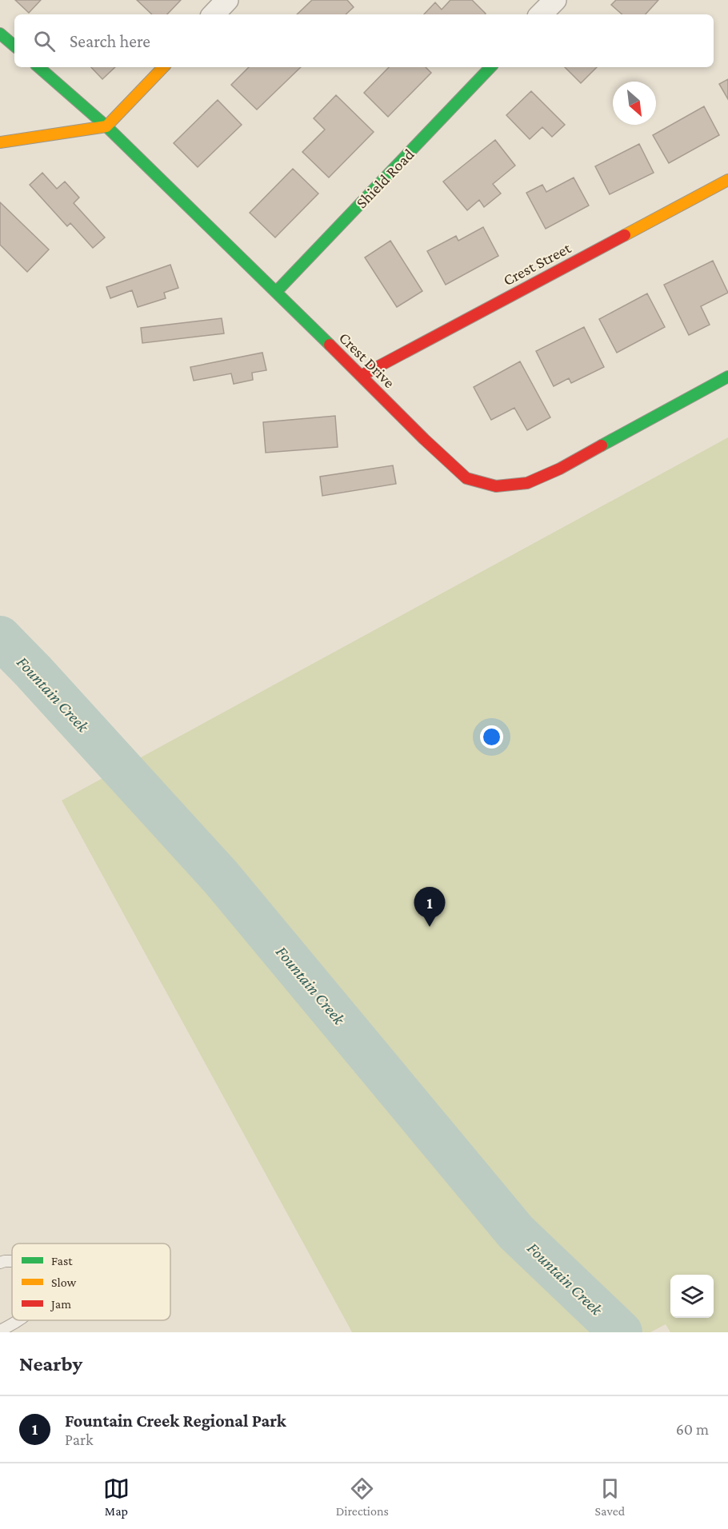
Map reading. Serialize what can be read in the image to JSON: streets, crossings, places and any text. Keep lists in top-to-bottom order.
{
  "streets": {
    "street": ["Shield Road", "Crest Street", "Crest Drive"]
  },
  "crossings": [
    ["Shield Road", "Crest Drive"],
    ["Crest Street", "Crest Drive"]
  ],
  "water": ["Fountain Creek"],
  "legend": ["Fast", "Slow", "Jam"],
  "north": "bottom right",
  "page": {
    "search": "Search here",
    "pins": "1",
    "heading": "Nearby",
    "list": [
      {
        "mark": "1",
        "name": "Fountain Creek Regional Park",
        "note": "Park",
        "value": "60 m"
      }
    ],
    "nav": ["Map", "Directions", "Saved"]
  }
}
